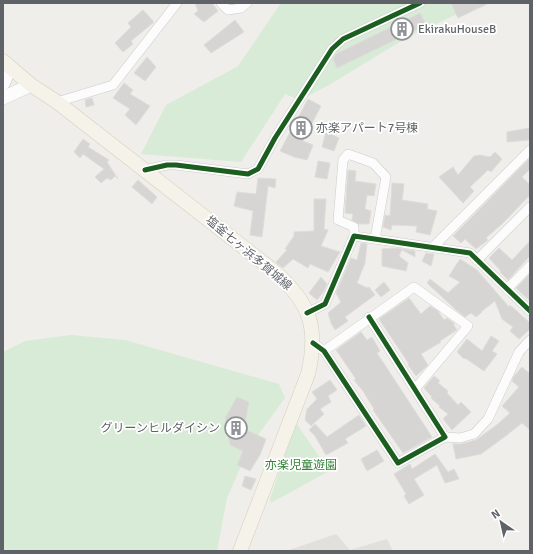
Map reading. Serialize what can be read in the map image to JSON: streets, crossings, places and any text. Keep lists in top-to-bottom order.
{
  "streets": {
    "main road": ["塩釜七ヶ浜多賀城線"]
  },
  "parks": ["亦楽児童遊園"],
  "places": {
    "building": ["EkirakuHouseB", "亦楽アパート7号棟", "グリーンヒルダイシン"]
  },
  "north": "top left"
}
